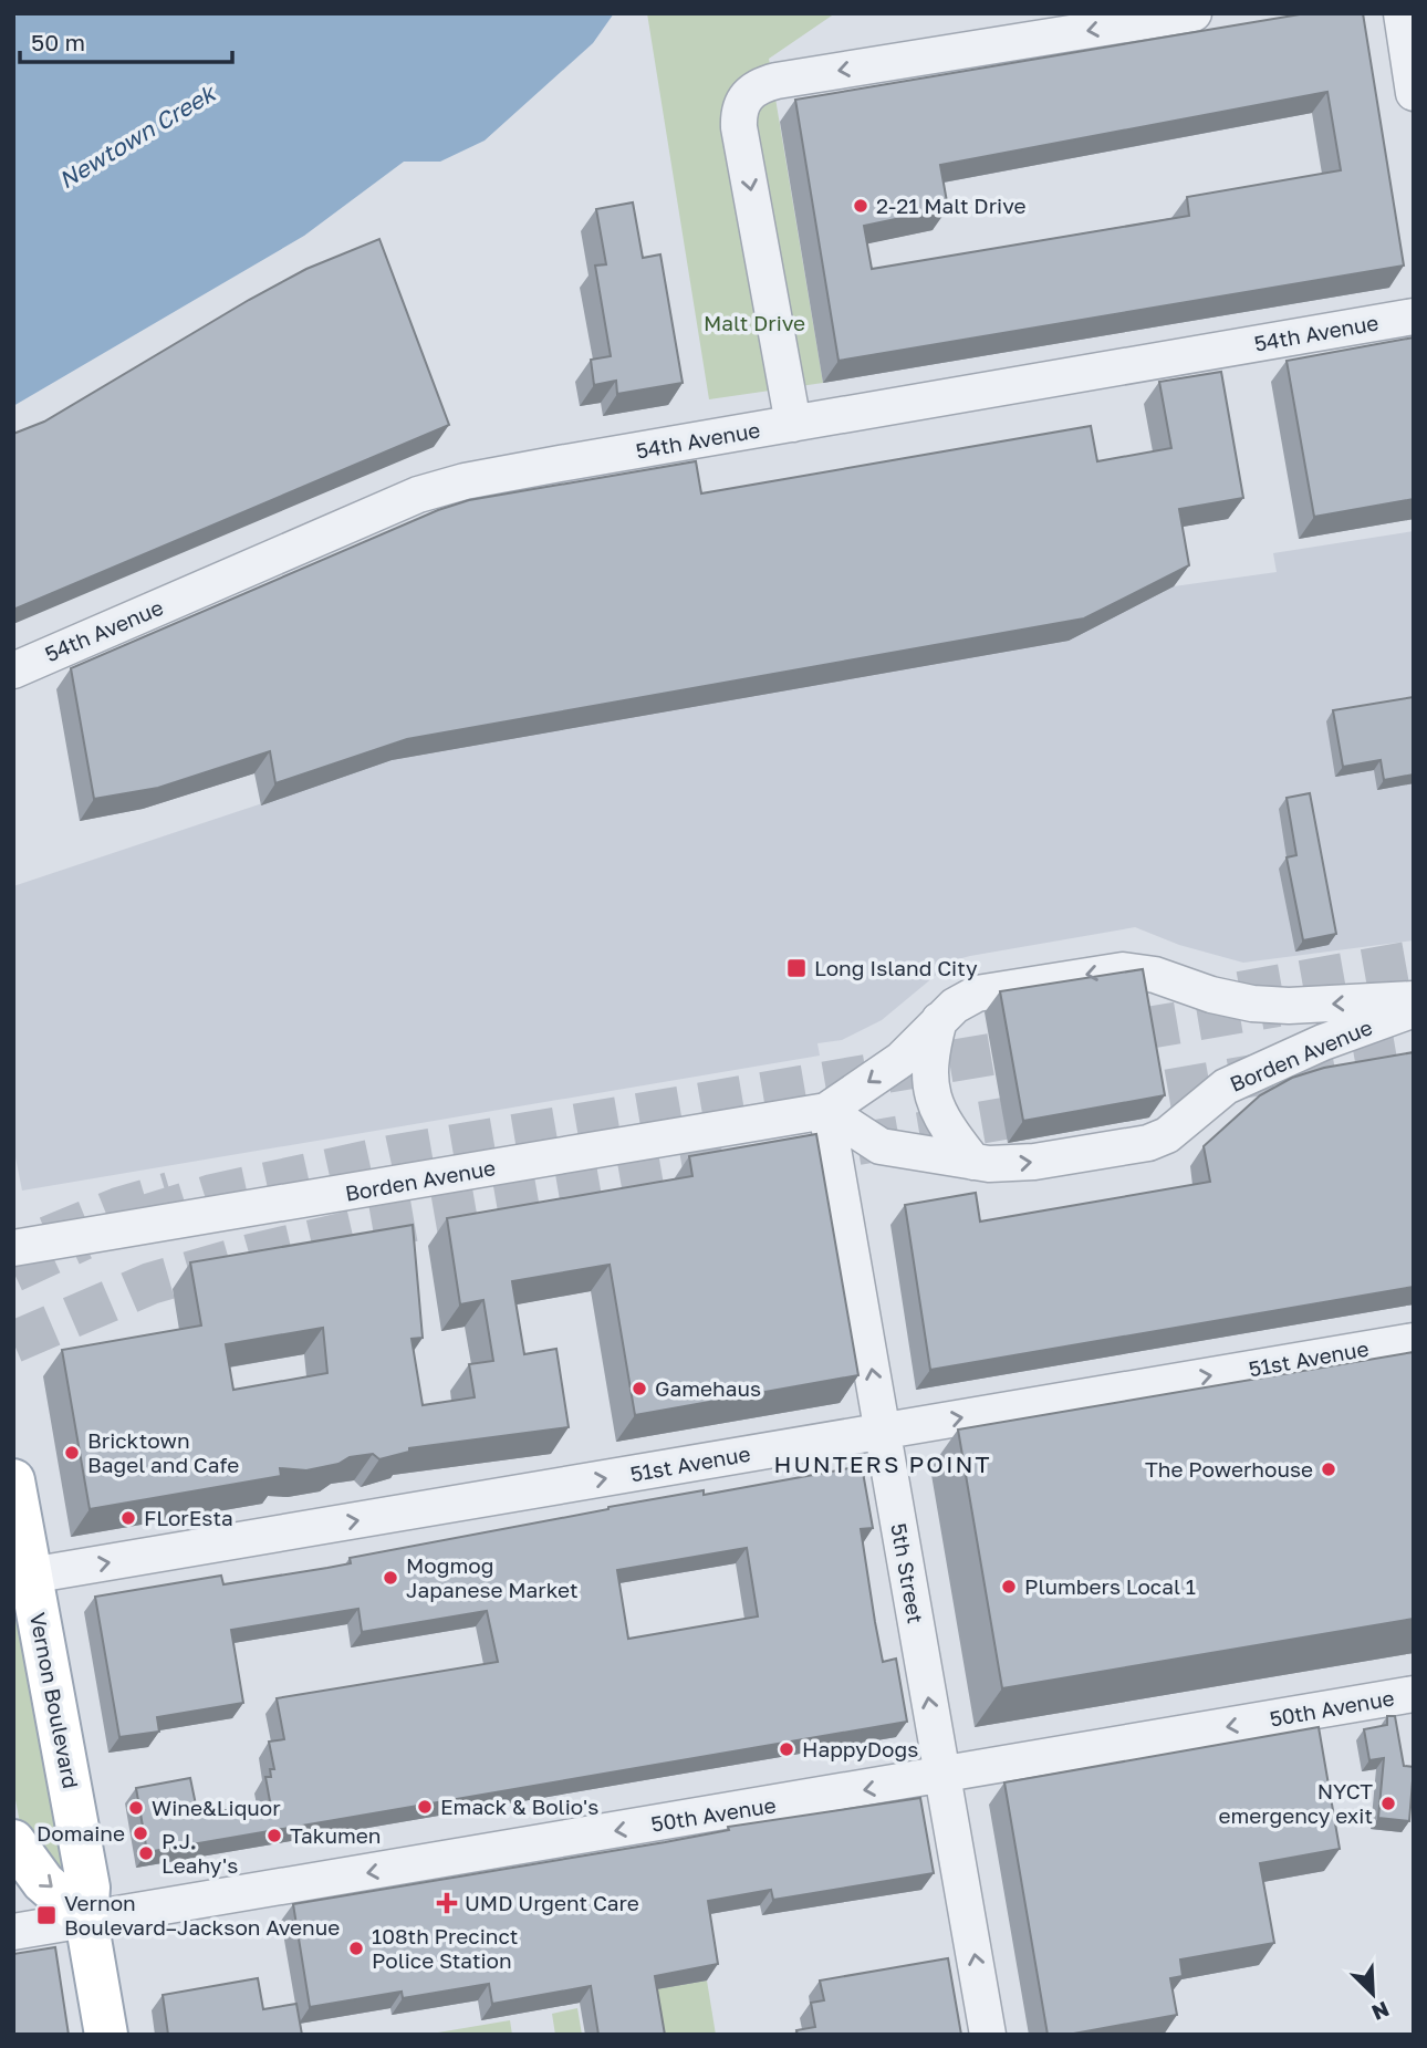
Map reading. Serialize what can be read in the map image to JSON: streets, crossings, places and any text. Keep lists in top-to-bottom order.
{
  "streets": {
    "main road": ["Vernon Boulevard"],
    "street": [
      "54th Avenue",
      "Borden Avenue",
      "51st Avenue",
      "5th Street",
      "50th Avenue"
    ]
  },
  "crossings": [
    ["Borden Avenue", "5th Street"],
    ["51st Avenue", "5th Street"],
    ["51st Avenue", "Vernon Boulevard"],
    ["5th Street", "50th Avenue"],
    ["Vernon Boulevard", "50th Avenue"]
  ],
  "one_way": ["51st Avenue", "5th Street", "50th Avenue"],
  "districts": ["HUNTERS POINT"],
  "water": ["Newtown Creek"],
  "parks": ["Malt Drive"],
  "places": {
    "other": [
      "2-21 Malt Drive",
      "Gamehaus",
      "Bricktown Bagel and Cafe",
      "The Powerhouse",
      "FLorEsta",
      "Mogmog Japanese Market",
      "Plumbers Local 1",
      "HappyDogs",
      "NYCT emergency exit",
      "Emack & Bolio's",
      "Wine&Liquor",
      "Domaine",
      "Takumen",
      "P.J. Leahy's",
      "108th Precinct Police Station"
    ],
    "transit": ["Long Island City", "Vernon Boulevard–Jackson Avenue"],
    "health": ["UMD Urgent Care"]
  },
  "scale_bar": "50 m",
  "north": "bottom right"
}
